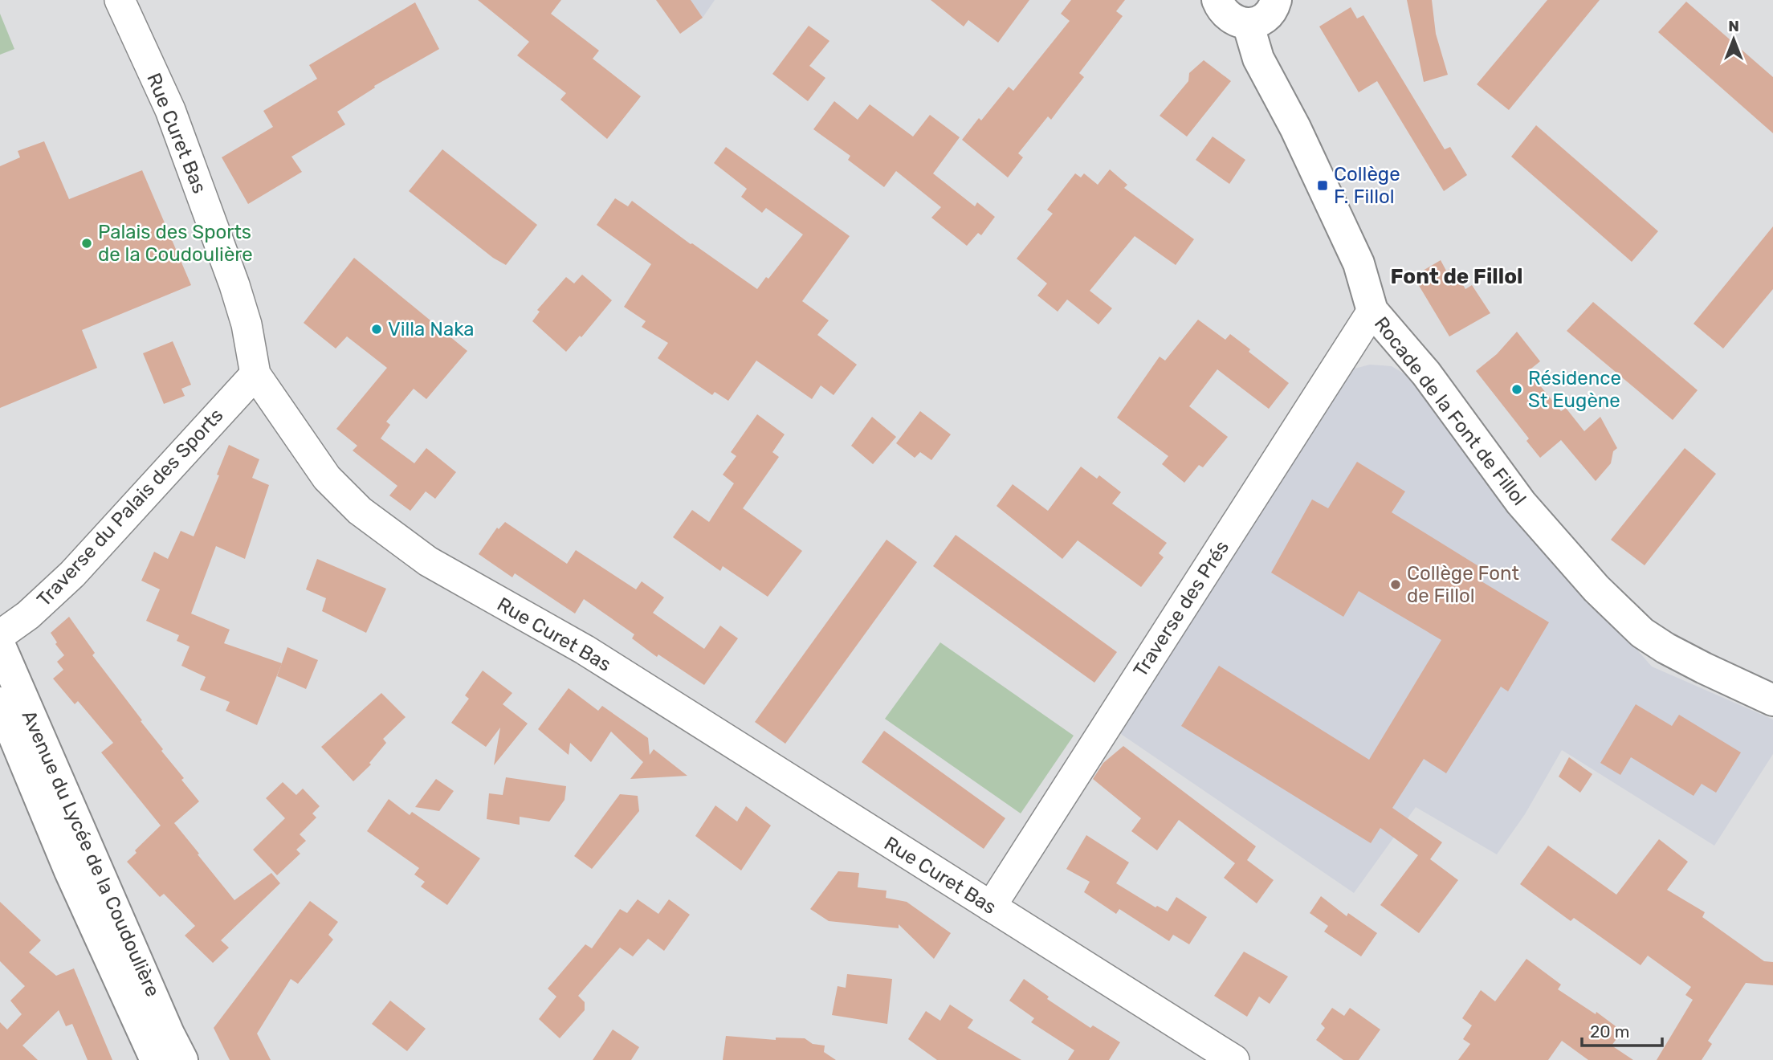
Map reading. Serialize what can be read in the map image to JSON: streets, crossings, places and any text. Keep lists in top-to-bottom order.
{
  "streets": {
    "street": [
      "Rue Curet Bas",
      "Rocade de la Font de Fillol",
      "Traverse du Palais des Sports",
      "Traverse des Prés",
      "Avenue du Lycée de la Coudoulière"
    ]
  },
  "crossings": [
    ["Rue Curet Bas", "Traverse du Palais des Sports"],
    ["Rue Curet Bas", "Traverse des Prés"],
    ["Rocade de la Font de Fillol", "Traverse des Prés"]
  ],
  "districts": ["Font de Fillol"],
  "places": {
    "transit": ["Collège F. Fillol"],
    "other": [
      "Palais des Sports de la Coudoulière",
      "Villa Naka",
      "Résidence St Eugène",
      "Collège Font de Fillol"
    ]
  },
  "scale_bar": "20 m",
  "north": "top"
}
